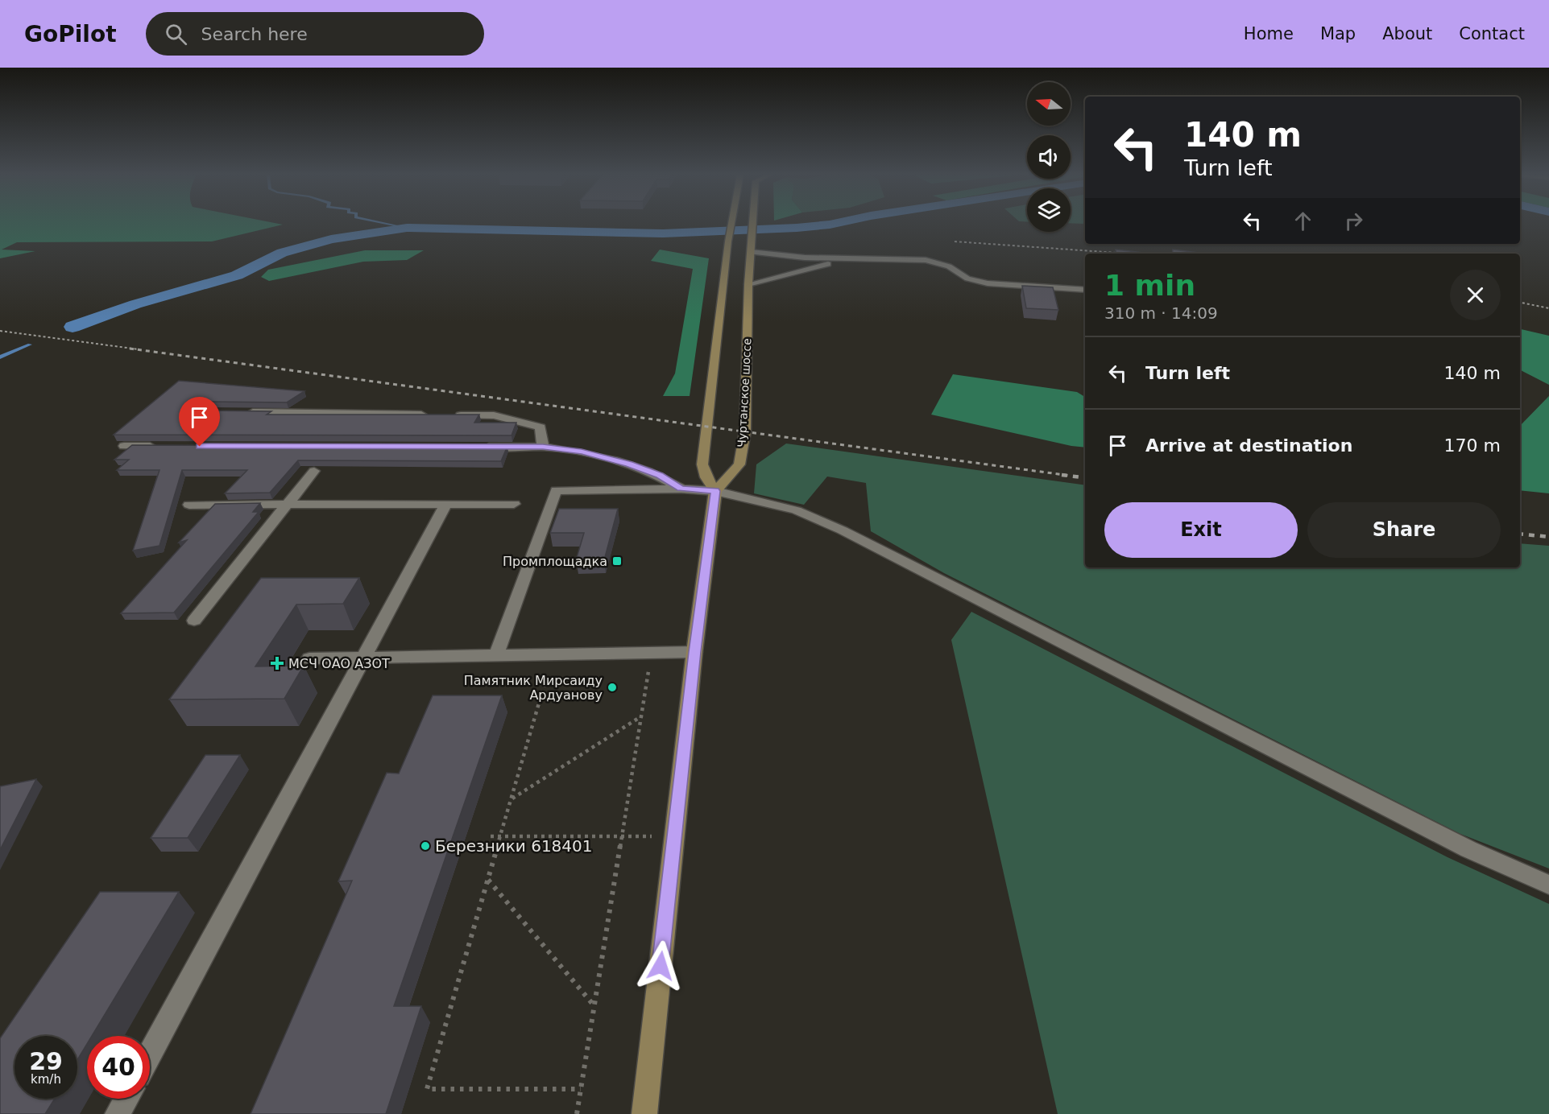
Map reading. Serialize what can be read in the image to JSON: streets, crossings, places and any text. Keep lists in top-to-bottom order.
{
  "streets": {
    "street": ["Чуртанское шоссе"]
  },
  "places": {
    "transit": ["Промплощадка"],
    "health": ["МСЧ ОАО АЗОТ"],
    "other": ["Памятник Мирсаиду Ардуанову", "Березники 618401"]
  },
  "north": "left",
  "page": {
    "header": "GoPilot",
    "search": "Search here",
    "nav": [
      "Home",
      "Map",
      "About",
      "Contact"
    ],
    "turn": ["140 m", "Turn left"],
    "heading": ["1 min", "310 m · 14:09"],
    "list": [
      {
        "name": "Turn left",
        "value": "140 m"
      },
      {
        "name": "Arrive at destination",
        "value": "170 m"
      }
    ],
    "buttons": ["Exit", "Share"],
    "speed": "29 km/h",
    "limit": "40"
  }
}
